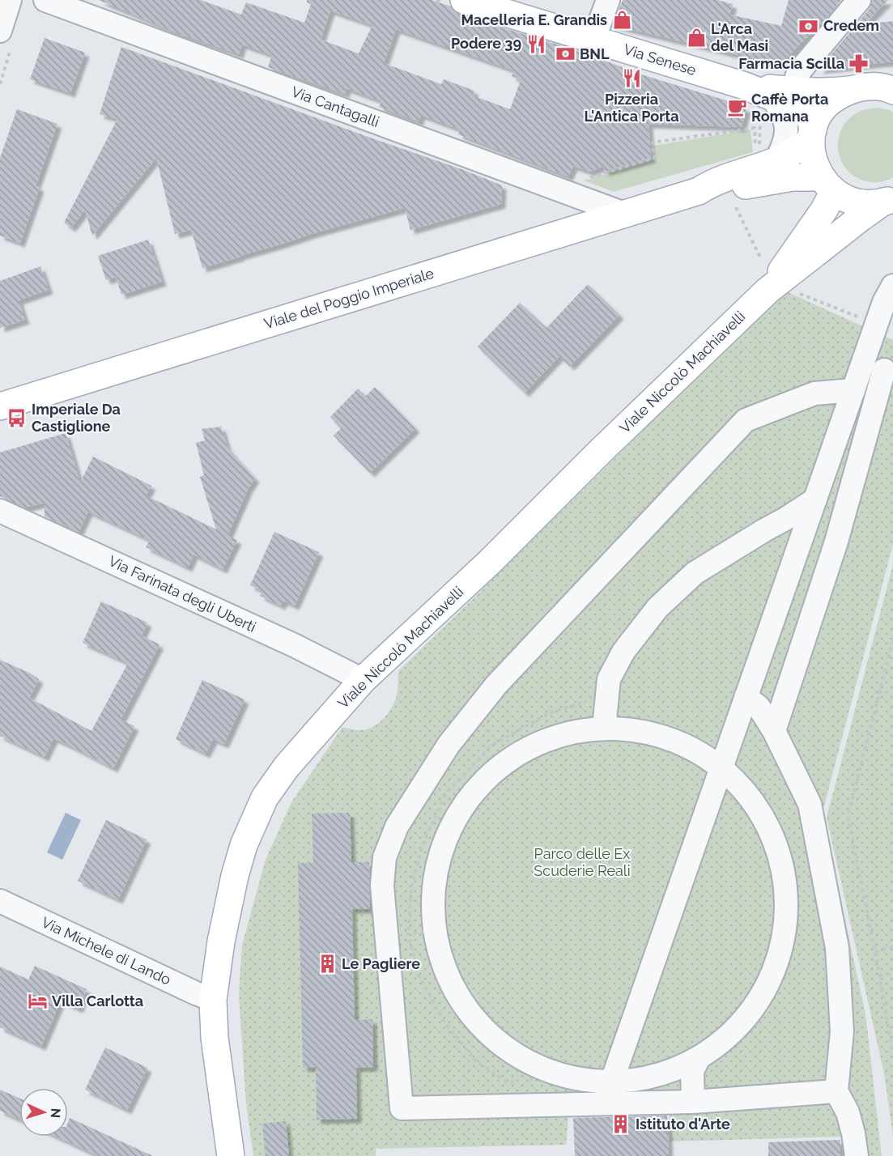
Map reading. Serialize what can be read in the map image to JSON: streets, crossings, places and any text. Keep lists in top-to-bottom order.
{
  "streets": {
    "main road": ["Via Senese", "Viale del Poggio Imperiale", "Viale Niccolò Machiavelli"],
    "street": ["Via Cantagalli", "Via Farinata degli Uberti", "Via Michele di Lando"]
  },
  "crossings": [
    ["Via Senese", "Viale del Poggio Imperiale"],
    ["Via Cantagalli", "Viale del Poggio Imperiale"],
    ["Viale del Poggio Imperiale", "Viale Niccolò Machiavelli"],
    ["Viale Niccolò Machiavelli", "Via Farinata degli Uberti"],
    ["Viale Niccolò Machiavelli", "Via Michele di Lando"]
  ],
  "parks": ["Parco delle Ex Scuderie Reali"],
  "places": {
    "shop": ["Macelleria E. Grandis", "L'Arca del Masi"],
    "bank": ["Credem", "BNL"],
    "restaurant": ["Podere 39", "Pizzeria L'Antica Porta"],
    "pharmacy": ["Farmacia Scilla"],
    "cafe": ["Caffè Porta Romana"],
    "bus stop": ["Imperiale Da Castiglione"],
    "building": ["Le Pagliere", "Istituto d'Arte"],
    "hotel": ["Villa Carlotta"]
  },
  "north": "right"
}
